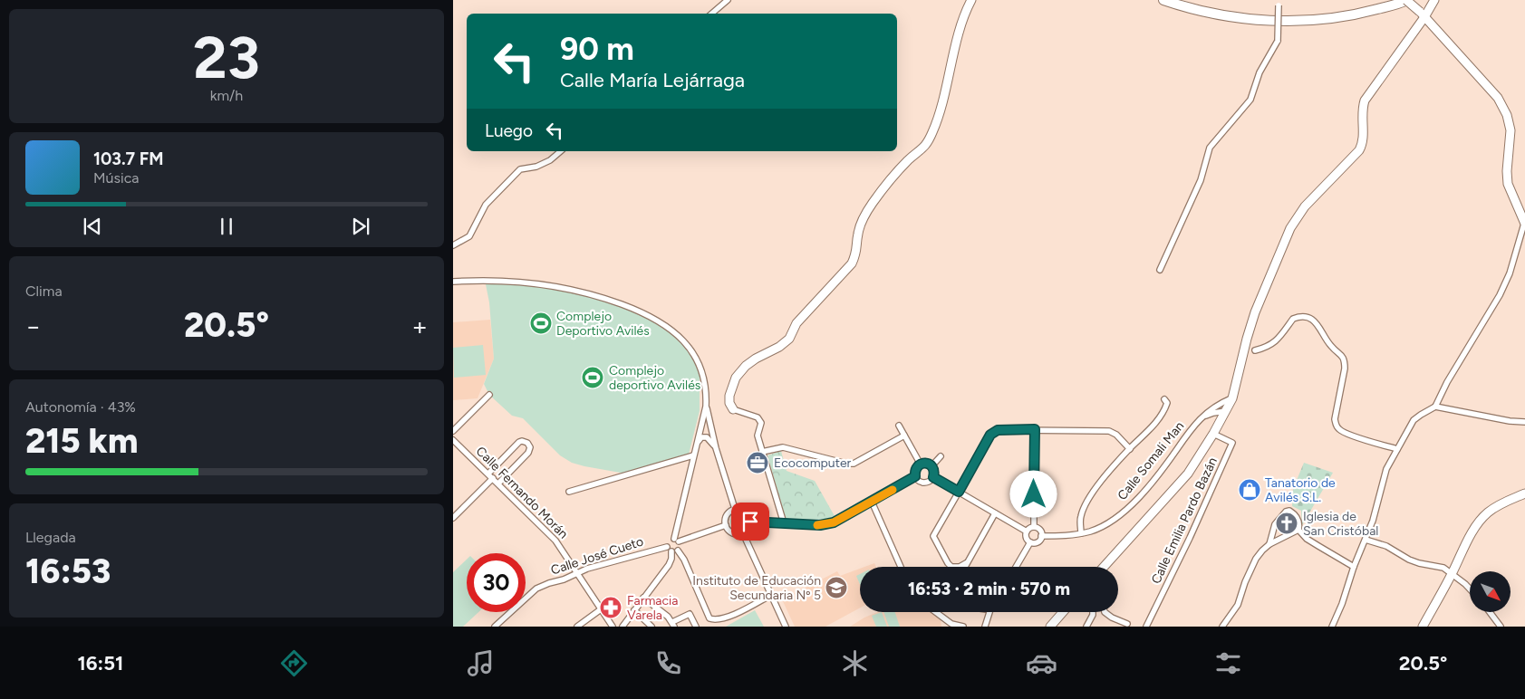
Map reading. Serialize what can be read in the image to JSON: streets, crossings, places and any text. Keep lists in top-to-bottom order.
{
  "streets": {
    "street": [
      "Calle Somali Man",
      "Calle Fernando Morán",
      "Calle Emilia Pardo Bazán",
      "Calle José Cueto"
    ]
  },
  "crossings": [
    ["Calle Fernando Morán", "Calle José Cueto"]
  ],
  "places": {
    "sports": ["Complejo Deportivo Avilés", "Complejo deportivo Avilés"],
    "office": ["Ecocomputer"],
    "shop": ["Tanatorio de Avilés S.L."],
    "church": ["Iglesia de San Cristóbal"],
    "school or university": ["Instituto de Educación Secundaria Nº 5"],
    "pharmacy": ["Farmacia Varela"]
  },
  "north": "bottom right",
  "page": {
    "tile": [
      ["23", "km/h"],
      "Clima",
      ["Autonomía · 43%", "215 km"],
      ["Llegada", "16:53"]
    ],
    "turn": ["90 m", "Calle María Lejárraga"],
    "then": "Luego",
    "song": ["103.7 FM", "Música"],
    "heat": ["−", "20.5°", "+"],
    "limit": "30",
    "trip": "16:53 · 2 min · 570 m",
    "tabs": ["16:51", "20.5°"]
  }
}
